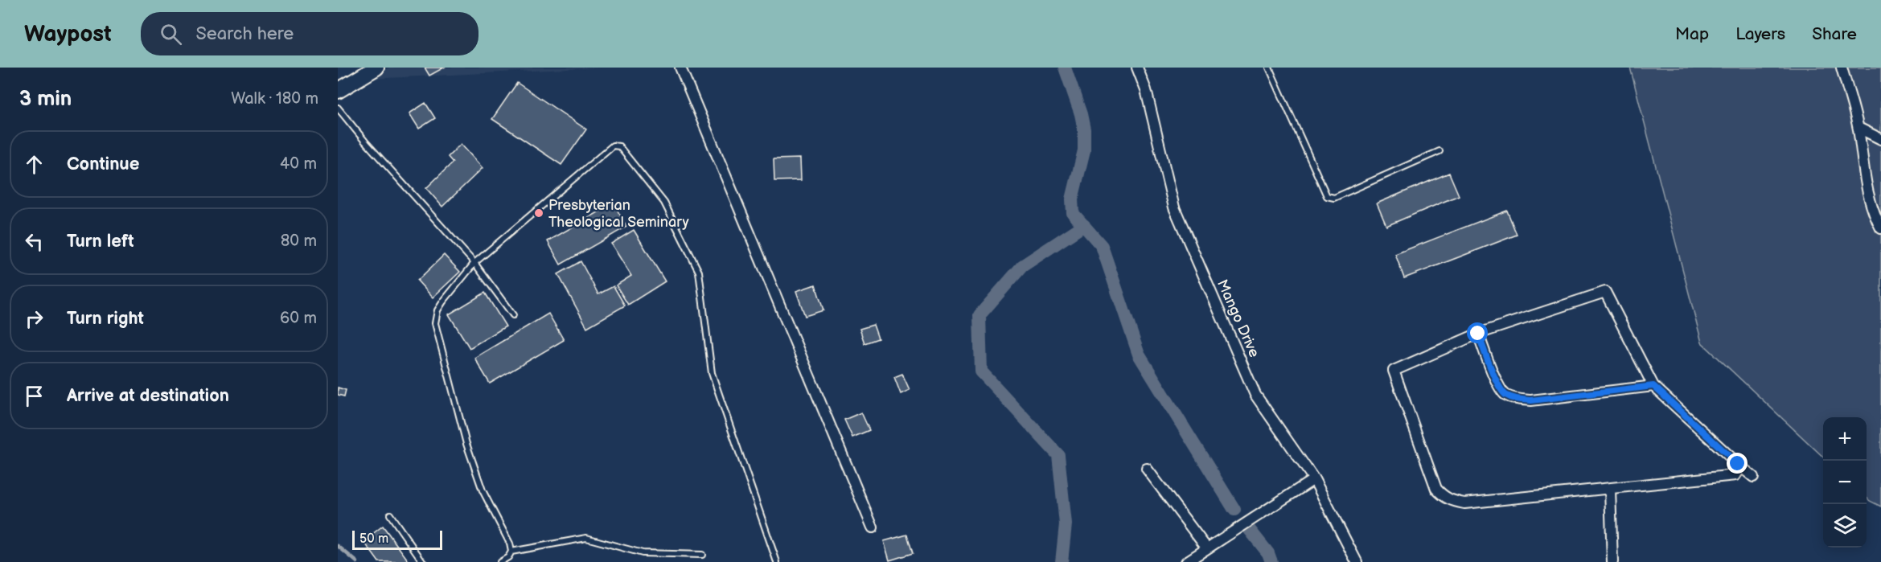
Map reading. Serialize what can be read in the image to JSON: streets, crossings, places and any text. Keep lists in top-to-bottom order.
{
  "streets": {
    "street": ["Mango Drive"]
  },
  "places": ["Presbyterian Theological Seminary"],
  "scale_bar": "50 m",
  "page": {
    "header": "Waypost",
    "search": "Search here",
    "nav": ["Map", "Layers", "Share"],
    "heading": ["3 min", "Walk · 180 m"],
    "list": [
      ["Continue", "40 m"],
      ["Turn left", "80 m"],
      ["Turn right", "60 m"],
      "Arrive at destination"
    ],
    "map_buttons": ["+", "−"],
    "scale": "50 m"
  }
}
